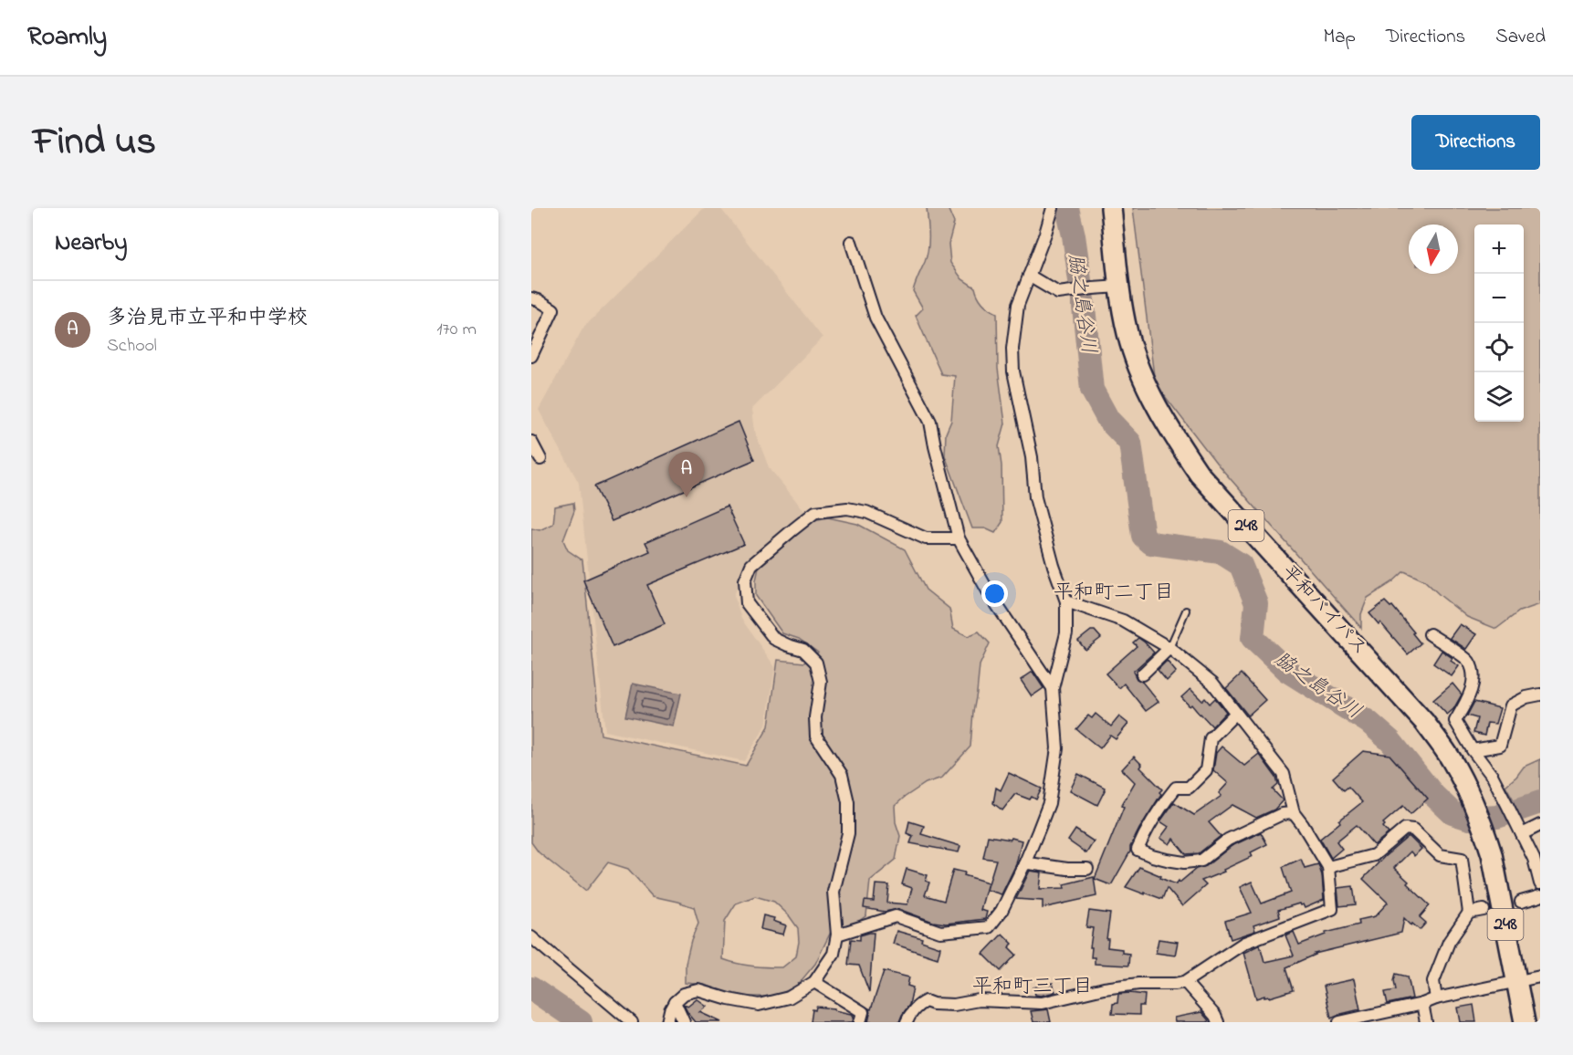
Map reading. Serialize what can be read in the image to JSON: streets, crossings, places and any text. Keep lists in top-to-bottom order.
{
  "streets": {
    "highway": ["248", "平和バイパス"]
  },
  "districts": ["平和町二丁目", "平和町三丁目"],
  "water": ["脇之島谷川"],
  "north": "bottom",
  "page": {
    "header": "Roamly",
    "nav": ["Map", "Directions", "Saved"],
    "title": "Find us",
    "buttons": "Directions",
    "heading": "Nearby",
    "map_buttons": ["+", "−"],
    "list": [
      {
        "mark": "A",
        "name": "多治見市立平和中学校",
        "note": "School",
        "value": "170 m"
      }
    ],
    "pins": "A"
  }
}
